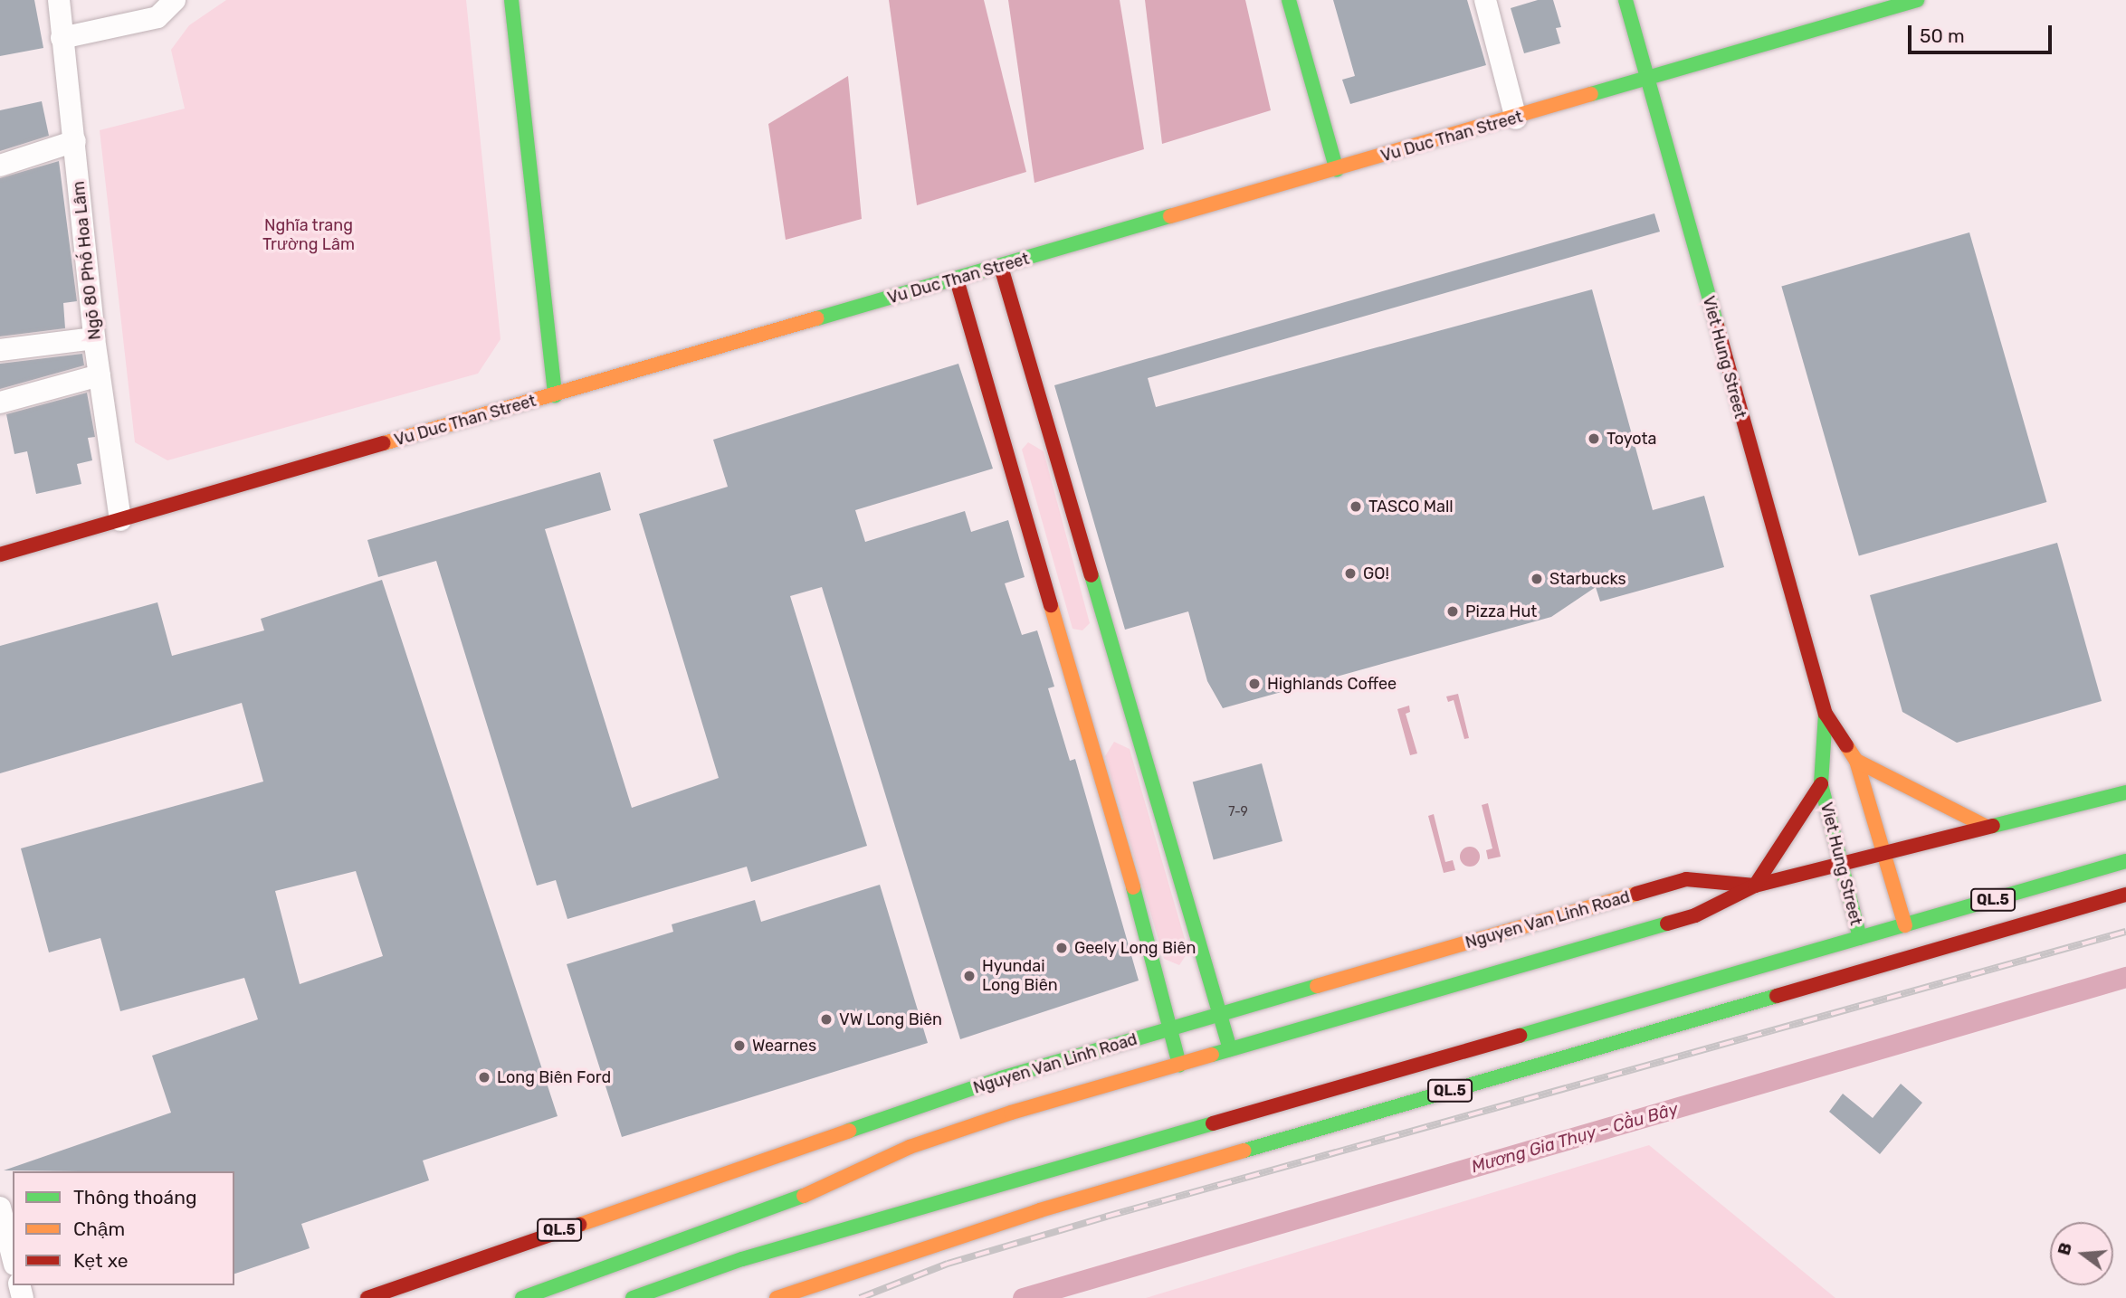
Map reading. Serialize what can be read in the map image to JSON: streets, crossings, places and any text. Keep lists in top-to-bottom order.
{
  "streets": {
    "main road": [
      "Vu Duc Than Street",
      "Viet Hung Street",
      "QL.5",
      "Nguyen Van Linh Road"
    ],
    "street": ["Ngõ 80 Phố Hoa Lâm"]
  },
  "crossings": [
    ["Vu Duc Than Street", "Ngõ 80 Phố Hoa Lâm"],
    ["Vu Duc Than Street", "Viet Hung Street"],
    ["Viet Hung Street", "QL.5"],
    ["Viet Hung Street", "Nguyen Van Linh Road"]
  ],
  "water": ["Mương Gia Thụy – Cầu Bây"],
  "parks": ["Nghĩa trang Trường Lâm"],
  "places": [
    "Toyota",
    "TASCO Mall",
    "GO!",
    "Starbucks",
    "Pizza Hut",
    "Highlands Coffee",
    "Geely Long Biên",
    "Hyundai Long Biên",
    "VW Long Biên",
    "Wearnes",
    "Long Biên Ford"
  ],
  "house_numbers": ["7-9"],
  "legend": ["Thông thoáng", "Chậm", "Kẹt xe"],
  "scale_bar": "50 m",
  "north": "left"
}
